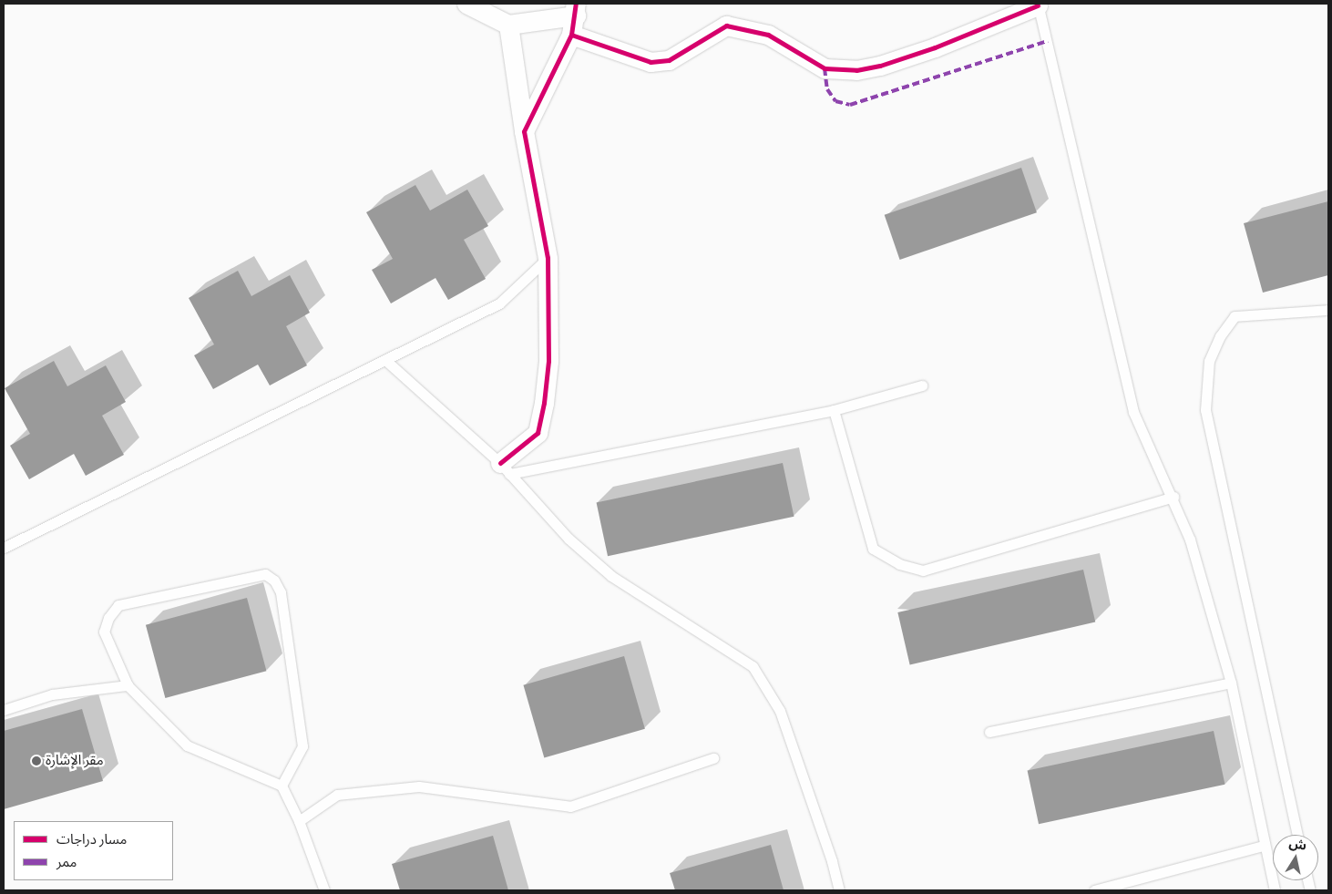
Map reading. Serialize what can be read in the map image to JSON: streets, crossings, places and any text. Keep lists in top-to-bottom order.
{
  "places": ["مقر الإشارة"],
  "legend": ["مسار دراجات", "ممر"],
  "north": "top"
}
